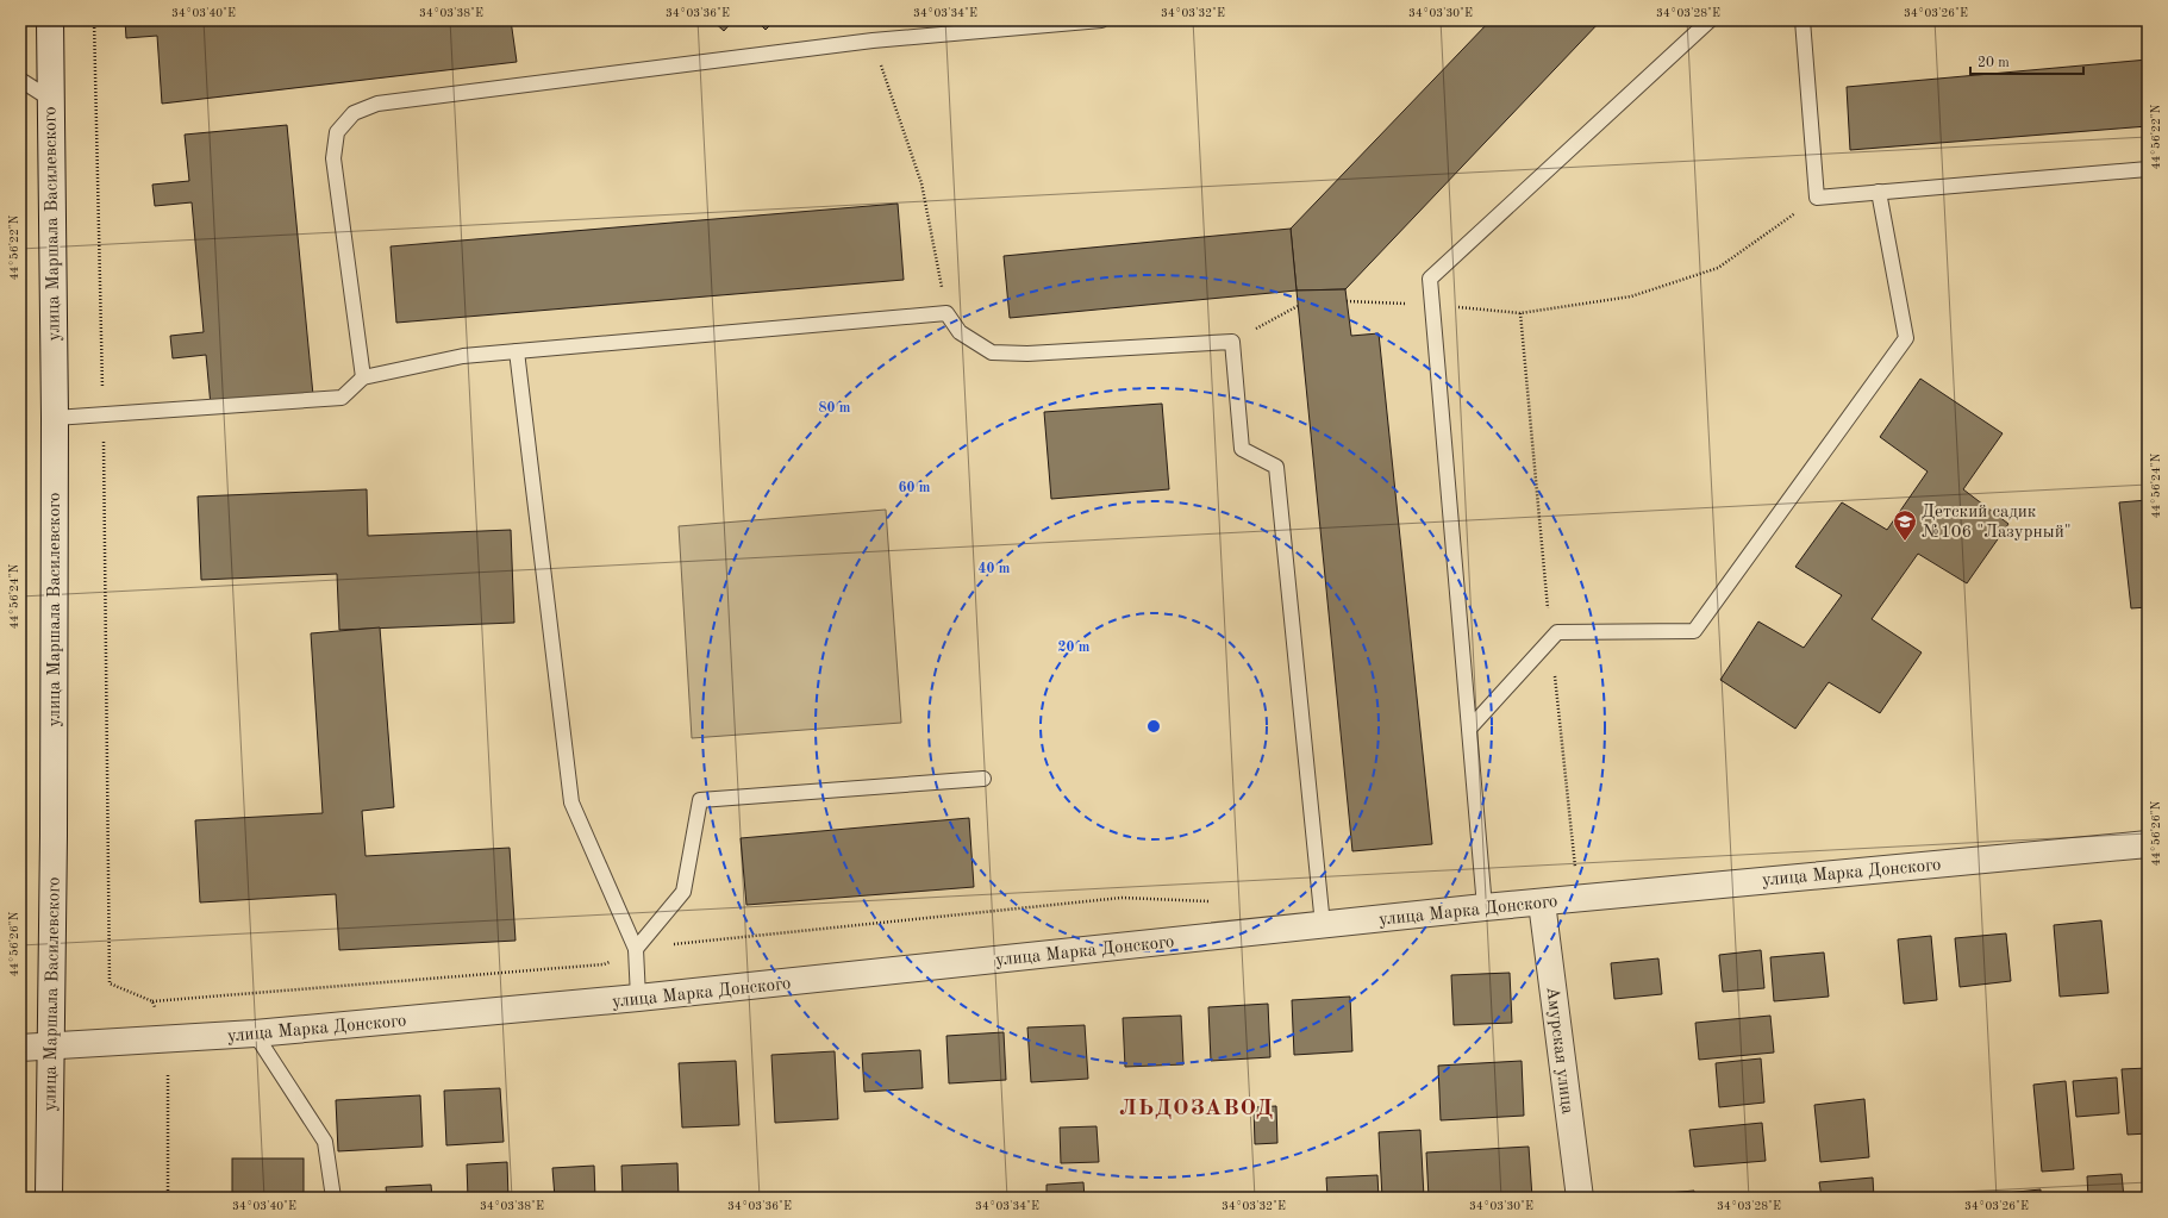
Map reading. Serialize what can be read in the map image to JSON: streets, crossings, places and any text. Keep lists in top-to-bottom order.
{
  "streets": {
    "street": ["улица Маршала Василевского", "улица Марка Донского", "Амурская улица"]
  },
  "crossings": [
    ["улица Маршала Василевского", "улица Марка Донского"],
    ["улица Марка Донского", "Амурская улица"]
  ],
  "districts": ["ЛЬДОЗАВОД"],
  "places": {
    "school or university": ["Детский садик №106 \"Лазурный\""]
  },
  "scale_bar": "20 m",
  "coordinates": [
    "34°03'40\"E",
    "34°03'38\"E",
    "34°03'36\"E",
    "34°03'34\"E",
    "34°03'32\"E",
    "34°03'30\"E",
    "34°03'28\"E",
    "34°03'26\"E",
    "44°56'22\"N",
    "44°56'24\"N",
    "44°56'26\"N"
  ],
  "rings": [
    "80 m",
    "60 m",
    "40 m",
    "20 m"
  ]
}
